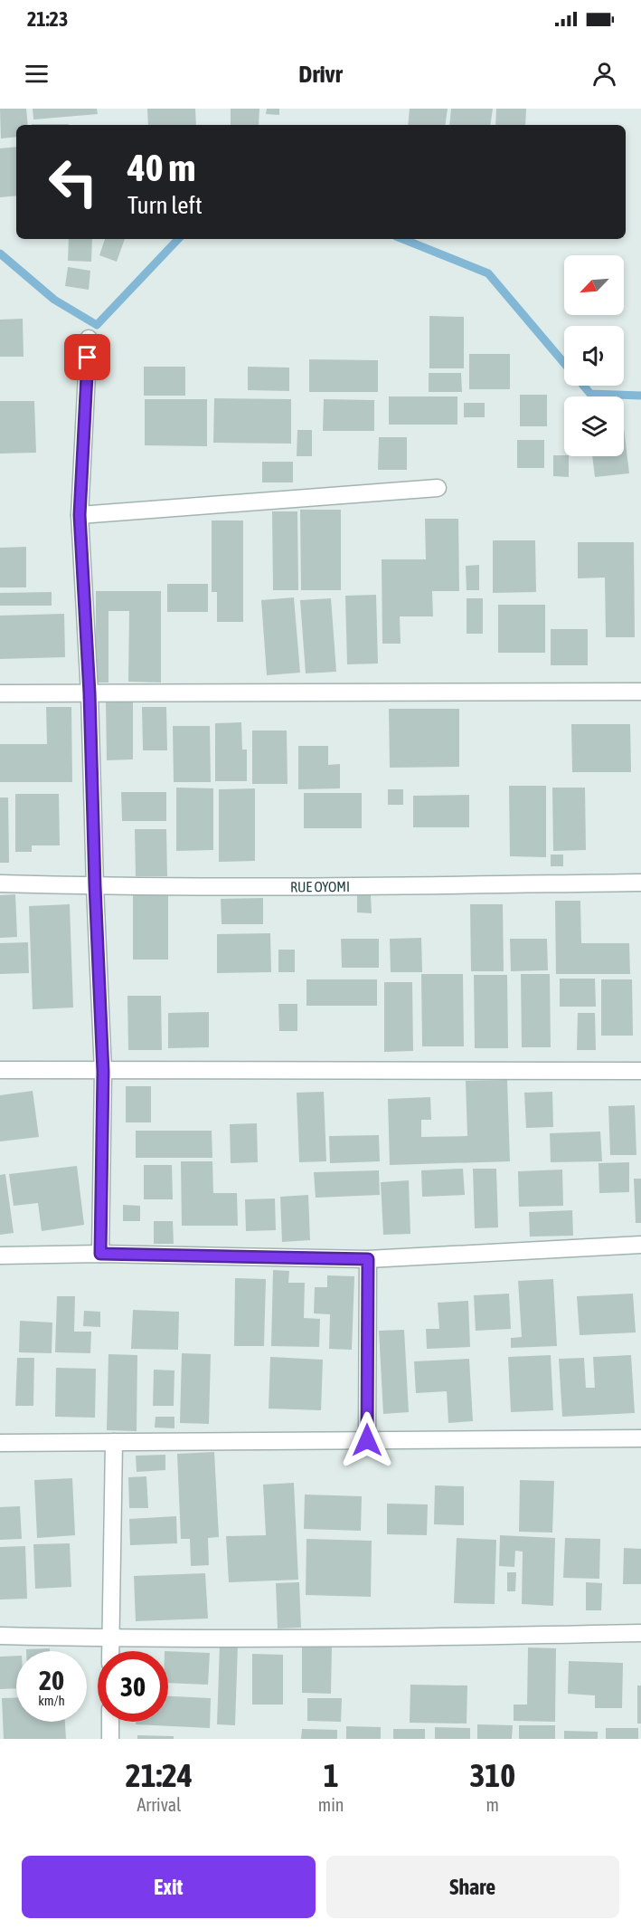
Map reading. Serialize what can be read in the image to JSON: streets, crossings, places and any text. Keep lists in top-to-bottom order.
{
  "streets": {
    "street": ["RUE OYOMI"]
  },
  "north": "bottom left",
  "page": {
    "status": "21:23",
    "header": "Drivr",
    "turn": ["40 m", "Turn left"],
    "speed": "20 km/h",
    "limit": "30",
    "eta": [
      "21:24",
      "Arrival",
      "1",
      "min",
      "310",
      "m"
    ],
    "buttons": ["Exit", "Share"]
  }
}
